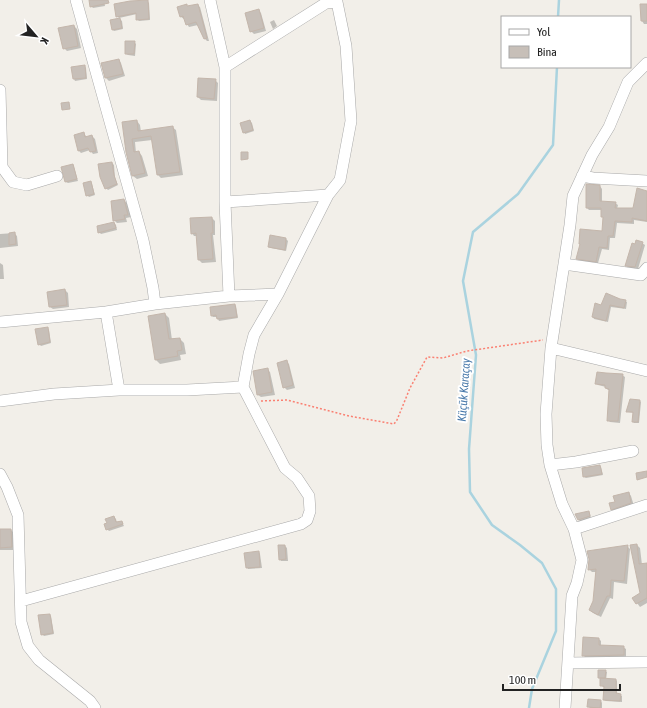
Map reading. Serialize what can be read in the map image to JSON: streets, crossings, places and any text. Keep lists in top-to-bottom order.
{
  "water": ["Küçük Karaçay"],
  "legend": ["Yol", "Bina"],
  "scale_bar": "100 m",
  "north": "bottom right"
}
